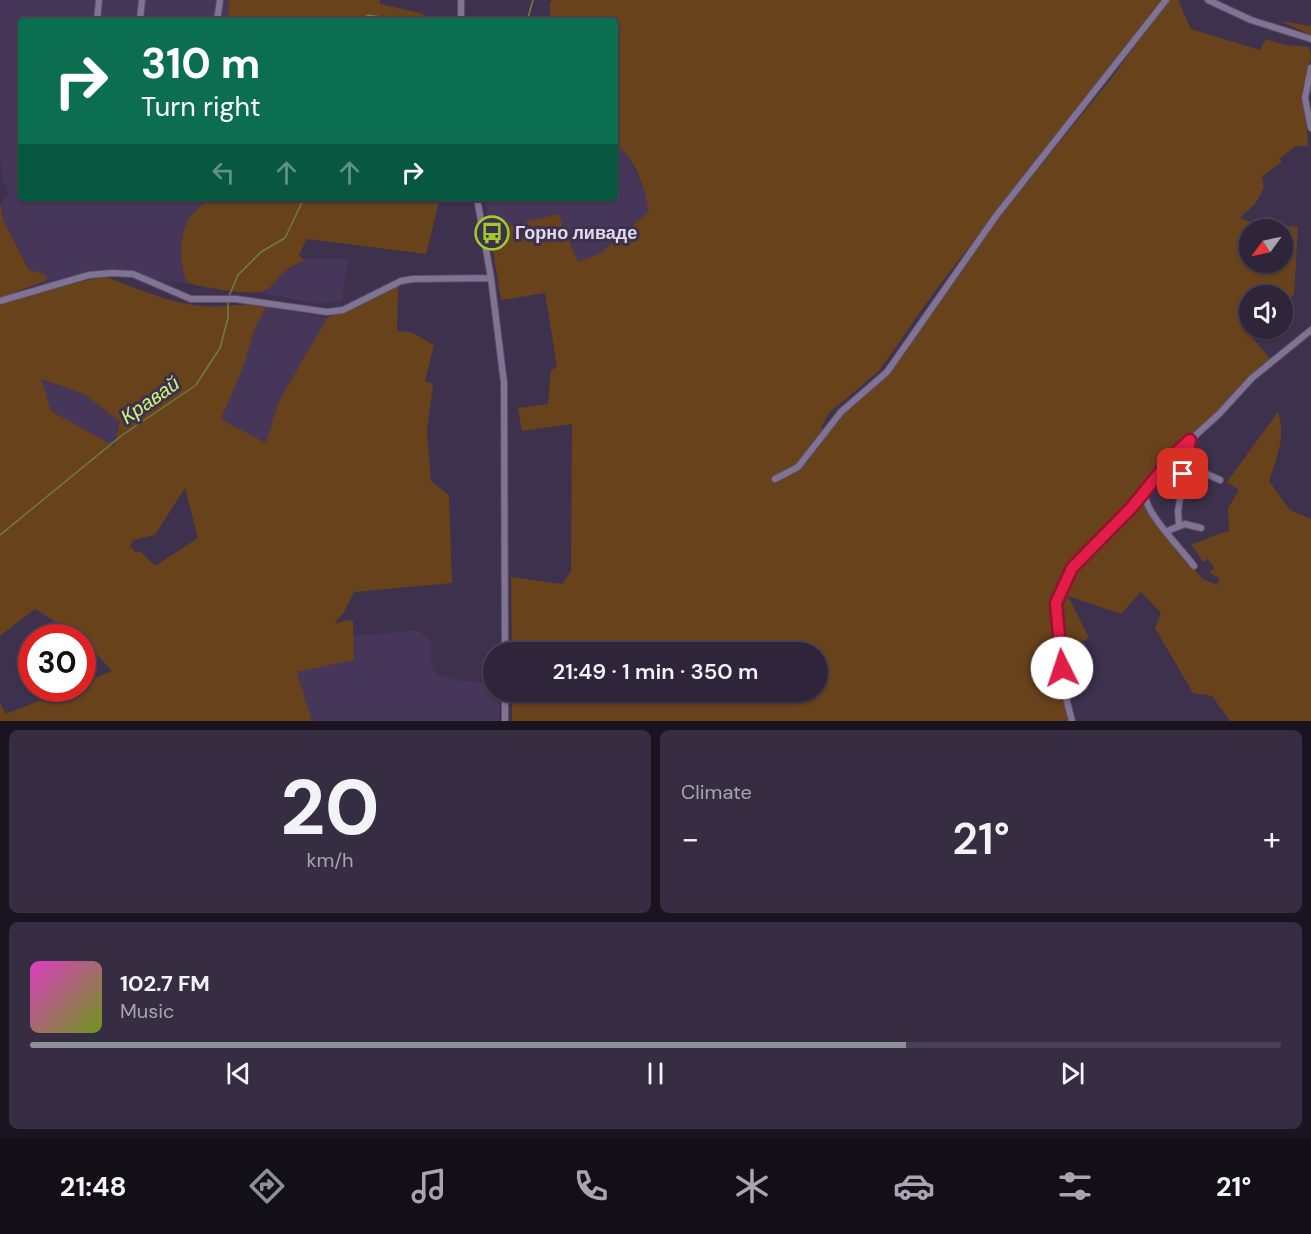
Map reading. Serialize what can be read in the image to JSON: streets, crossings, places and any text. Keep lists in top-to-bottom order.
{
  "water": ["Кравай"],
  "places": {
    "bus stop": ["Горно ливаде"]
  },
  "north": "bottom left",
  "page": {
    "turn": ["310 m", "Turn right"],
    "limit": "30",
    "trip": "21:49 · 1 min · 350 m",
    "tile": [
      ["20", "km/h"],
      "Climate"
    ],
    "heat": ["−", "21°", "+"],
    "song": ["102.7 FM", "Music"],
    "tabs": ["21:48", "21°"]
  }
}
